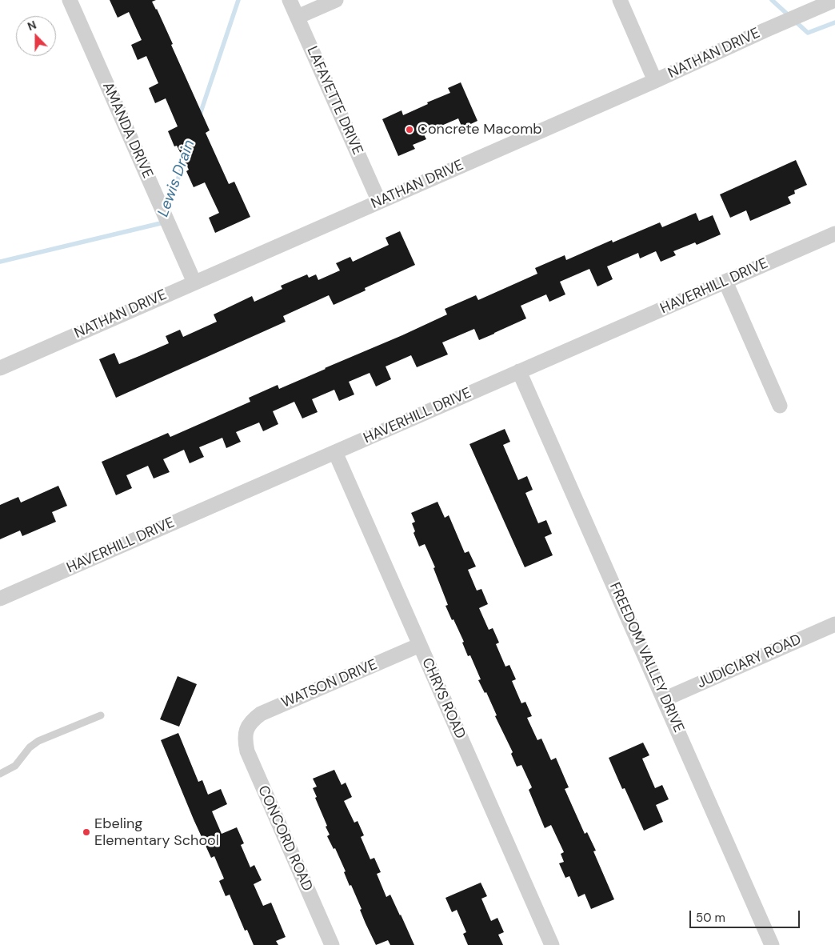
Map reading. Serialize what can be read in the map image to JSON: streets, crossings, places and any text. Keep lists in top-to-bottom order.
{
  "streets": {
    "street": [
      "NATHAN DRIVE",
      "LAFAYETTE DRIVE",
      "AMANDA DRIVE",
      "HAVERHILL DRIVE",
      "FREEDOM VALLEY DRIVE",
      "JUDICIARY ROAD",
      "WATSON DRIVE",
      "CHRYS ROAD",
      "CONCORD ROAD"
    ]
  },
  "crossings": [
    ["NATHAN DRIVE", "LAFAYETTE DRIVE"],
    ["NATHAN DRIVE", "AMANDA DRIVE"],
    ["HAVERHILL DRIVE", "FREEDOM VALLEY DRIVE"],
    ["HAVERHILL DRIVE", "CHRYS ROAD"],
    ["FREEDOM VALLEY DRIVE", "JUDICIARY ROAD"],
    ["WATSON DRIVE", "CHRYS ROAD"],
    ["WATSON DRIVE", "CONCORD ROAD"]
  ],
  "water": ["Lewis Drain"],
  "places": ["Concrete Macomb", "Ebeling Elementary School"],
  "scale_bar": "50 m",
  "north": "top"
}
